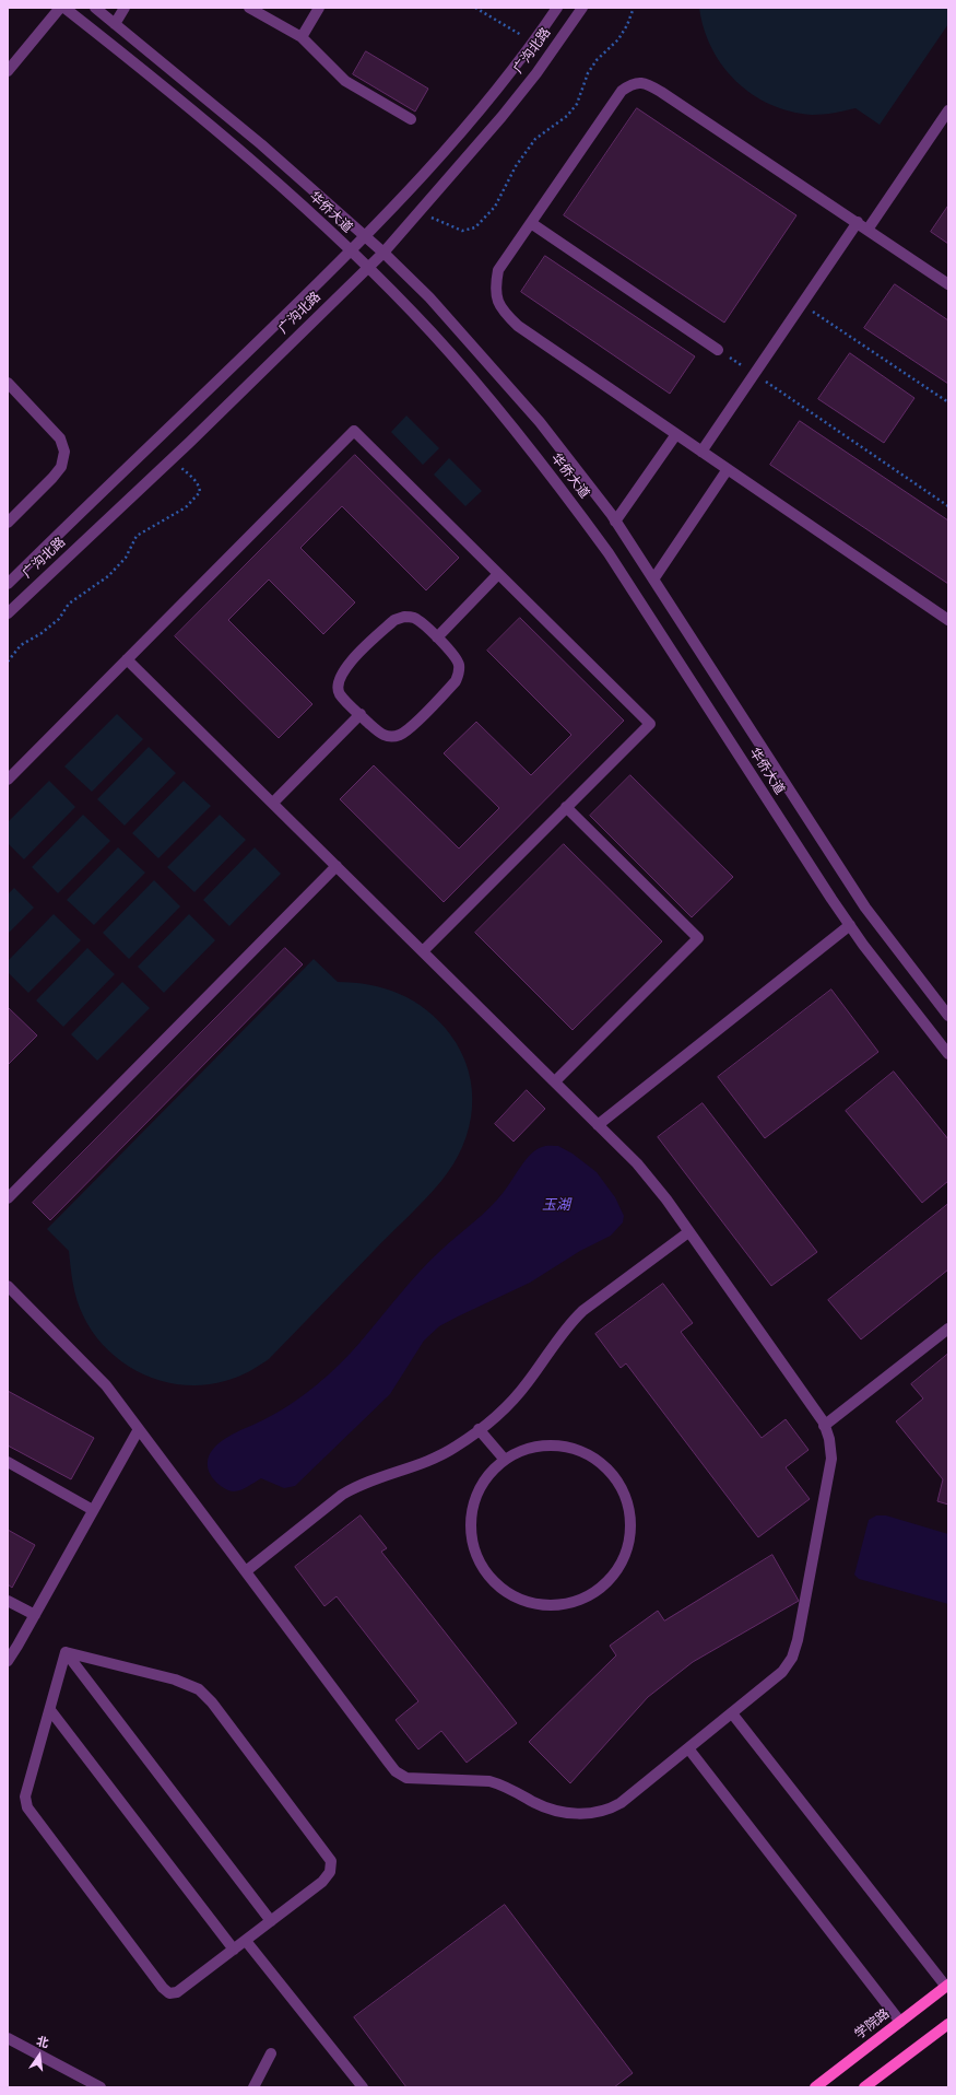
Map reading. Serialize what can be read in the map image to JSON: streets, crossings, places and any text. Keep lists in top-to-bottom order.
{
  "streets": {
    "main road": ["学院路"],
    "street": ["广沟北路", "华侨大道"]
  },
  "crossings": [
    ["广沟北路", "华侨大道"]
  ],
  "water": ["玉湖"],
  "north": "top"
}
